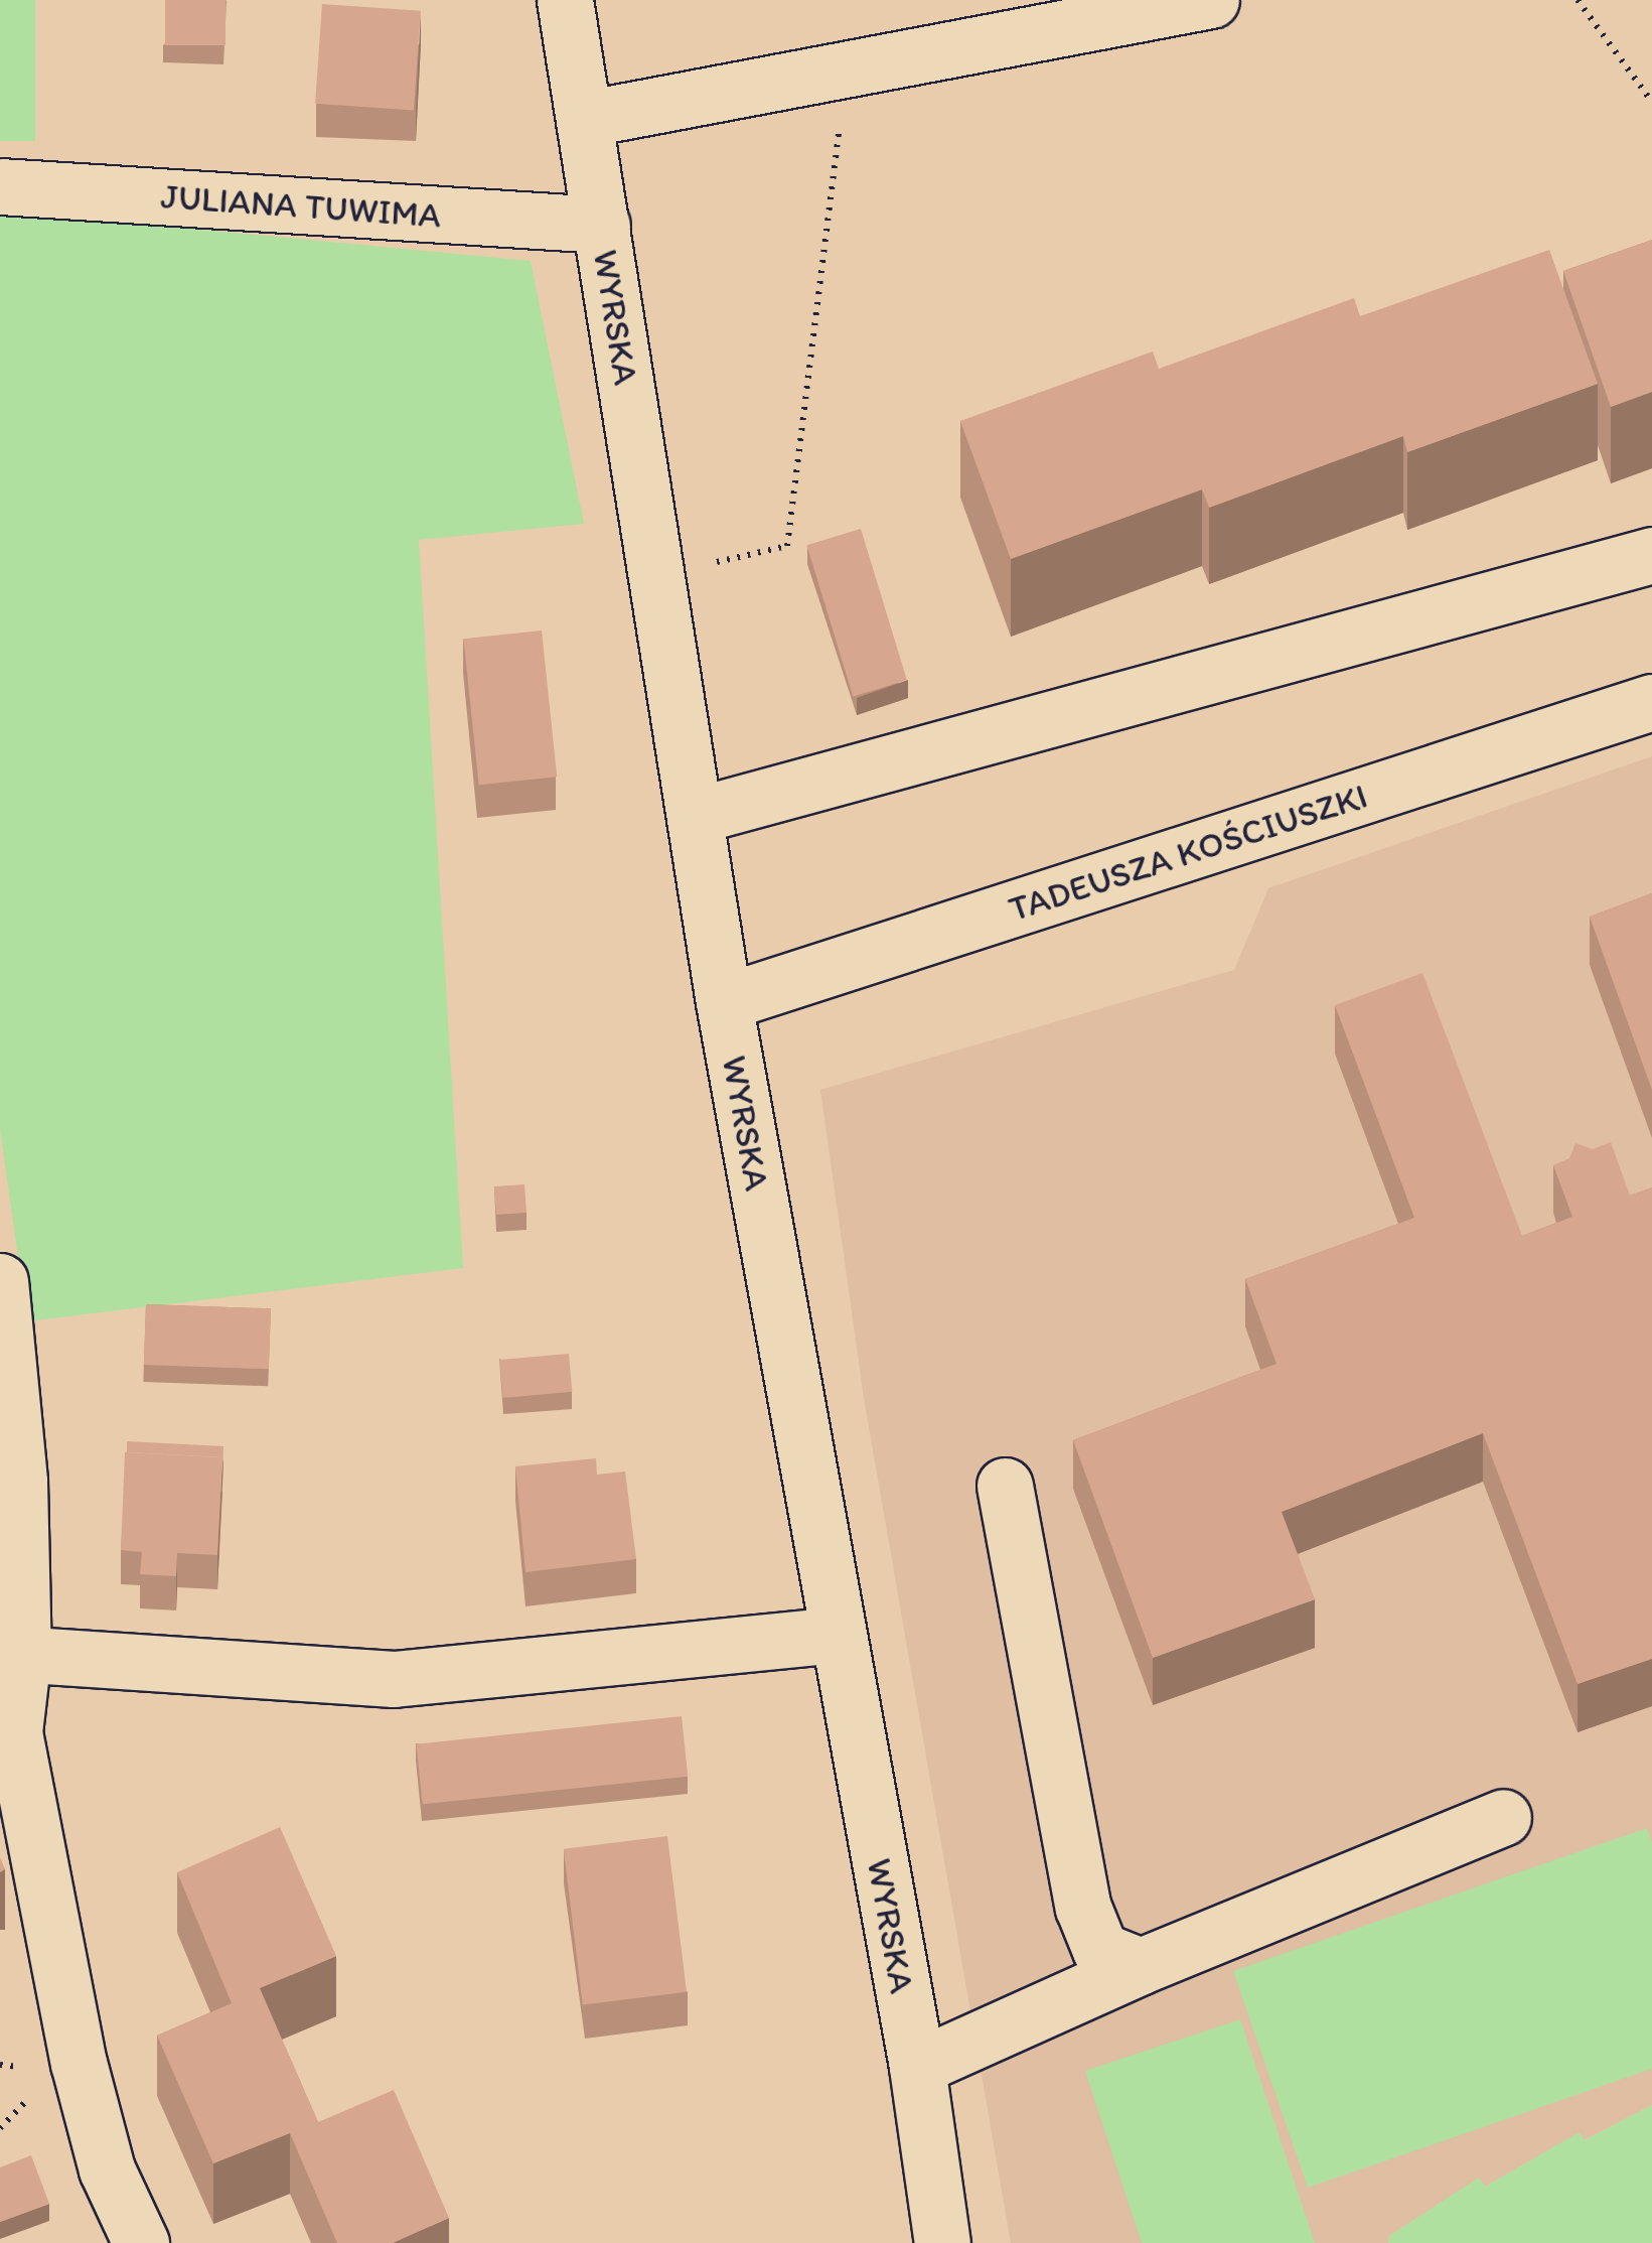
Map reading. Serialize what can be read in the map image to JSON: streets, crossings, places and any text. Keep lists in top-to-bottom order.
{
  "streets": {
    "street": ["JULIANA TUWIMA", "WYRSKA", "TADEUSZA KOŚCIUSZKI"]
  },
  "crossings": [
    ["JULIANA TUWIMA", "WYRSKA"],
    ["WYRSKA", "TADEUSZA KOŚCIUSZKI"]
  ]
}
